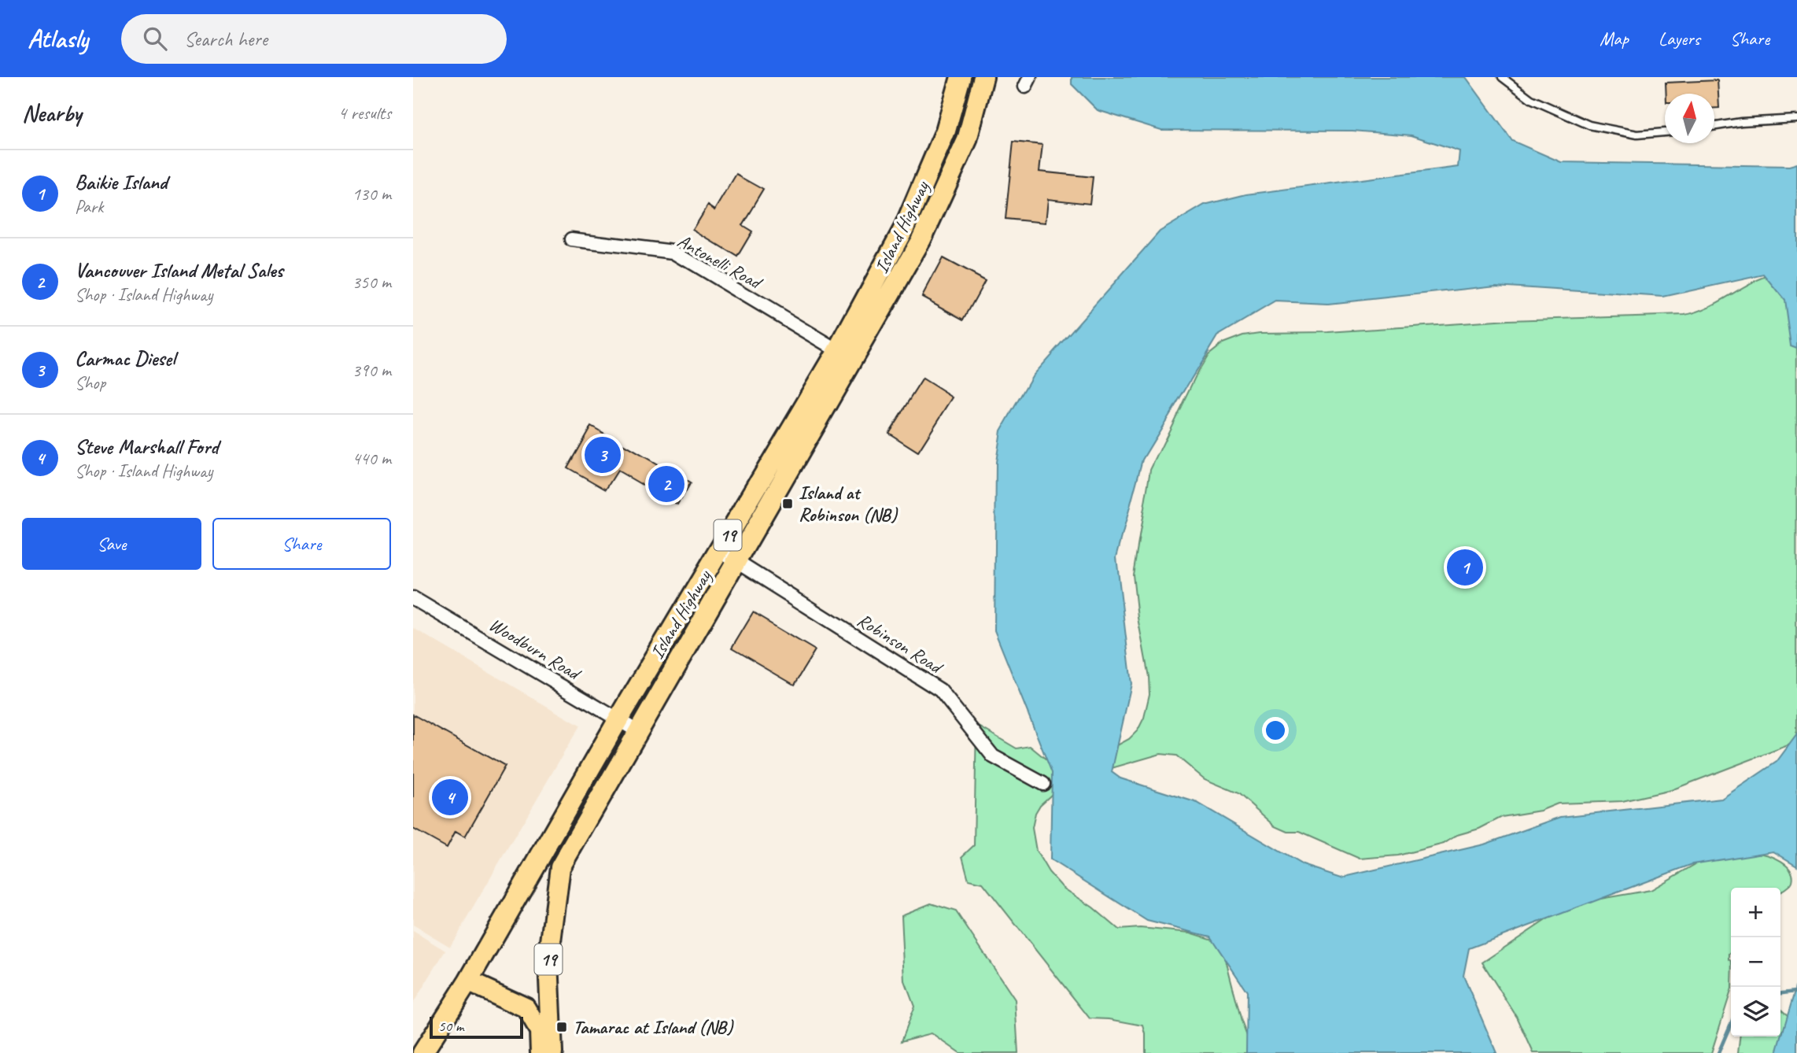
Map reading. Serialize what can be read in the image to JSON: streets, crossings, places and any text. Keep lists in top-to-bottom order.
{
  "streets": {
    "main road": ["Island Highway", "19"],
    "street": ["Antonelli Road", "Robinson Road", "Woodburn Road"]
  },
  "crossings": [
    ["Island Highway", "Antonelli Road"],
    ["Island Highway", "Robinson Road"],
    ["Island Highway", "Woodburn Road"]
  ],
  "places": {
    "transit": ["Island at Robinson (NB)", "Tamarac at Island (NB)"]
  },
  "scale_bar": "50 m",
  "north": "top",
  "page": {
    "header": "Atlasly",
    "search": "Search here",
    "nav": ["Map", "Layers", "Share"],
    "heading": ["Nearby", "4 results"],
    "list": [
      {
        "mark": "1",
        "name": "Baikie Island",
        "note": "Park",
        "value": "130 m"
      },
      {
        "mark": "2",
        "name": "Vancouver Island Metal Sales",
        "note": "Shop · Island Highway",
        "value": "350 m"
      },
      {
        "mark": "3",
        "name": "Carmac Diesel",
        "note": "Shop",
        "value": "390 m"
      },
      {
        "mark": "4",
        "name": "Steve Marshall Ford",
        "note": "Shop · Island Highway",
        "value": "440 m"
      }
    ],
    "pins": [
      "3",
      "2",
      "1",
      "4"
    ],
    "buttons": ["Save", "Share"],
    "map_buttons": ["+", "−"],
    "scale": "50 m"
  }
}
